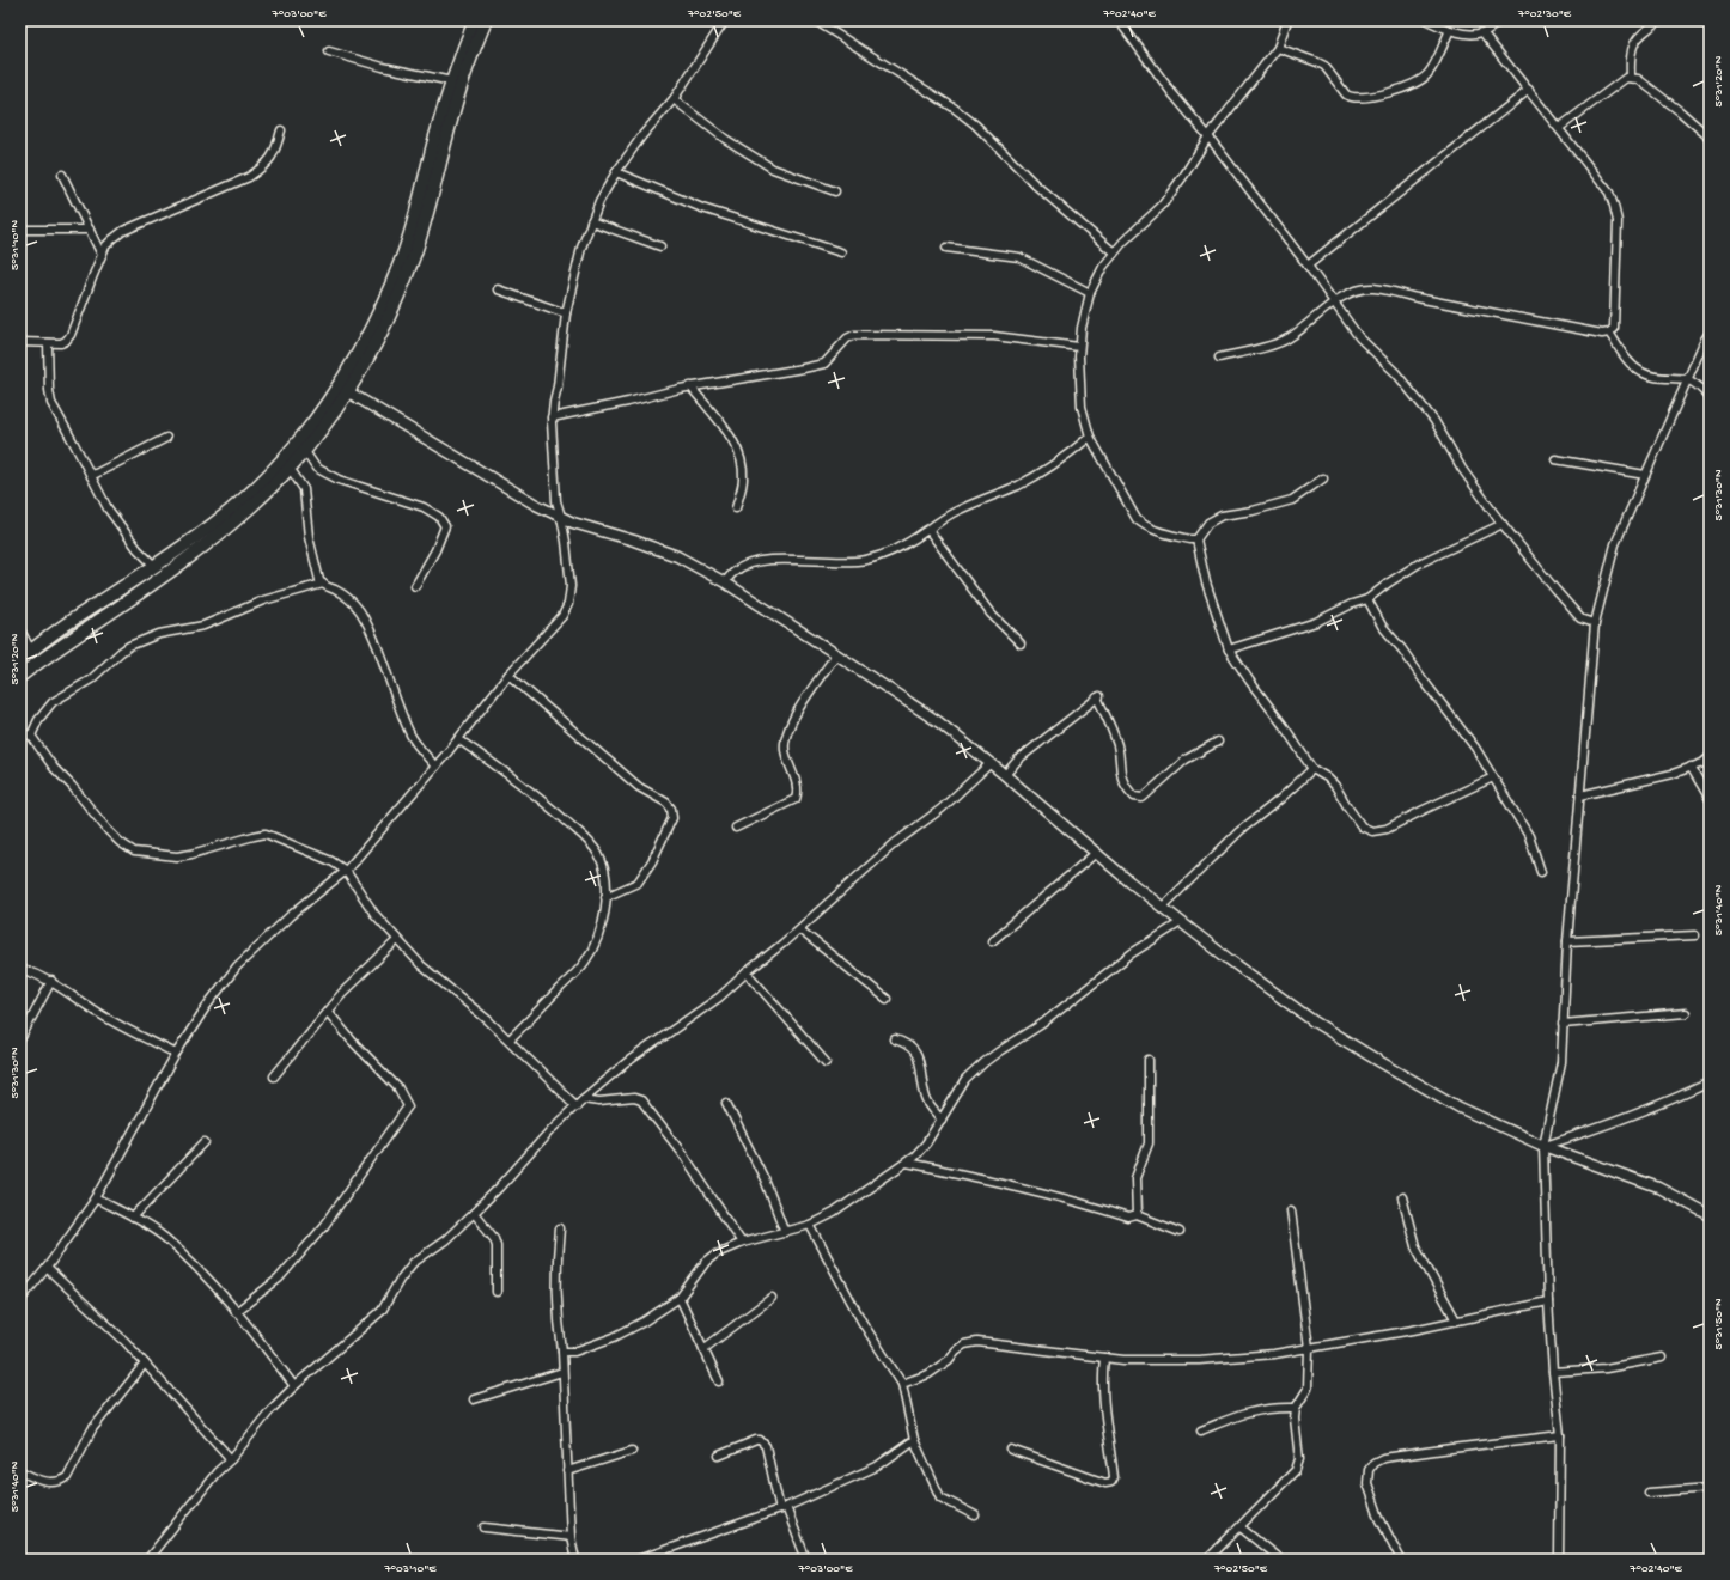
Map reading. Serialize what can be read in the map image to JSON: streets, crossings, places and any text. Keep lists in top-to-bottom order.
{
  "coordinates": [
    "7°03'00\"E",
    "7°02'50\"E",
    "7°02'40\"E",
    "7°02'30\"E",
    "5°31'20\"N",
    "5°31'10\"N",
    "5°31'30\"N",
    "5°31'40\"N",
    "5°31'50\"N",
    "7°03'10\"E"
  ]
}
